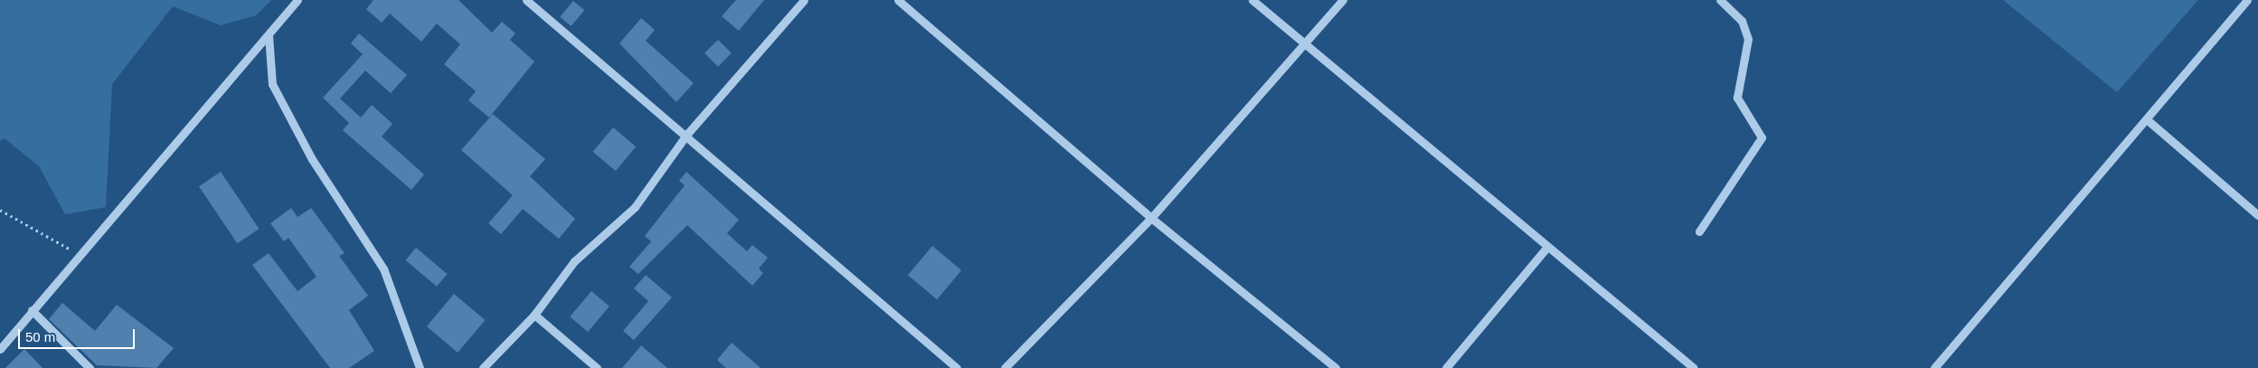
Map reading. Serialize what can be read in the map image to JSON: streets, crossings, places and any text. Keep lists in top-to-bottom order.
{
  "scale_bar": "50 m"
}
